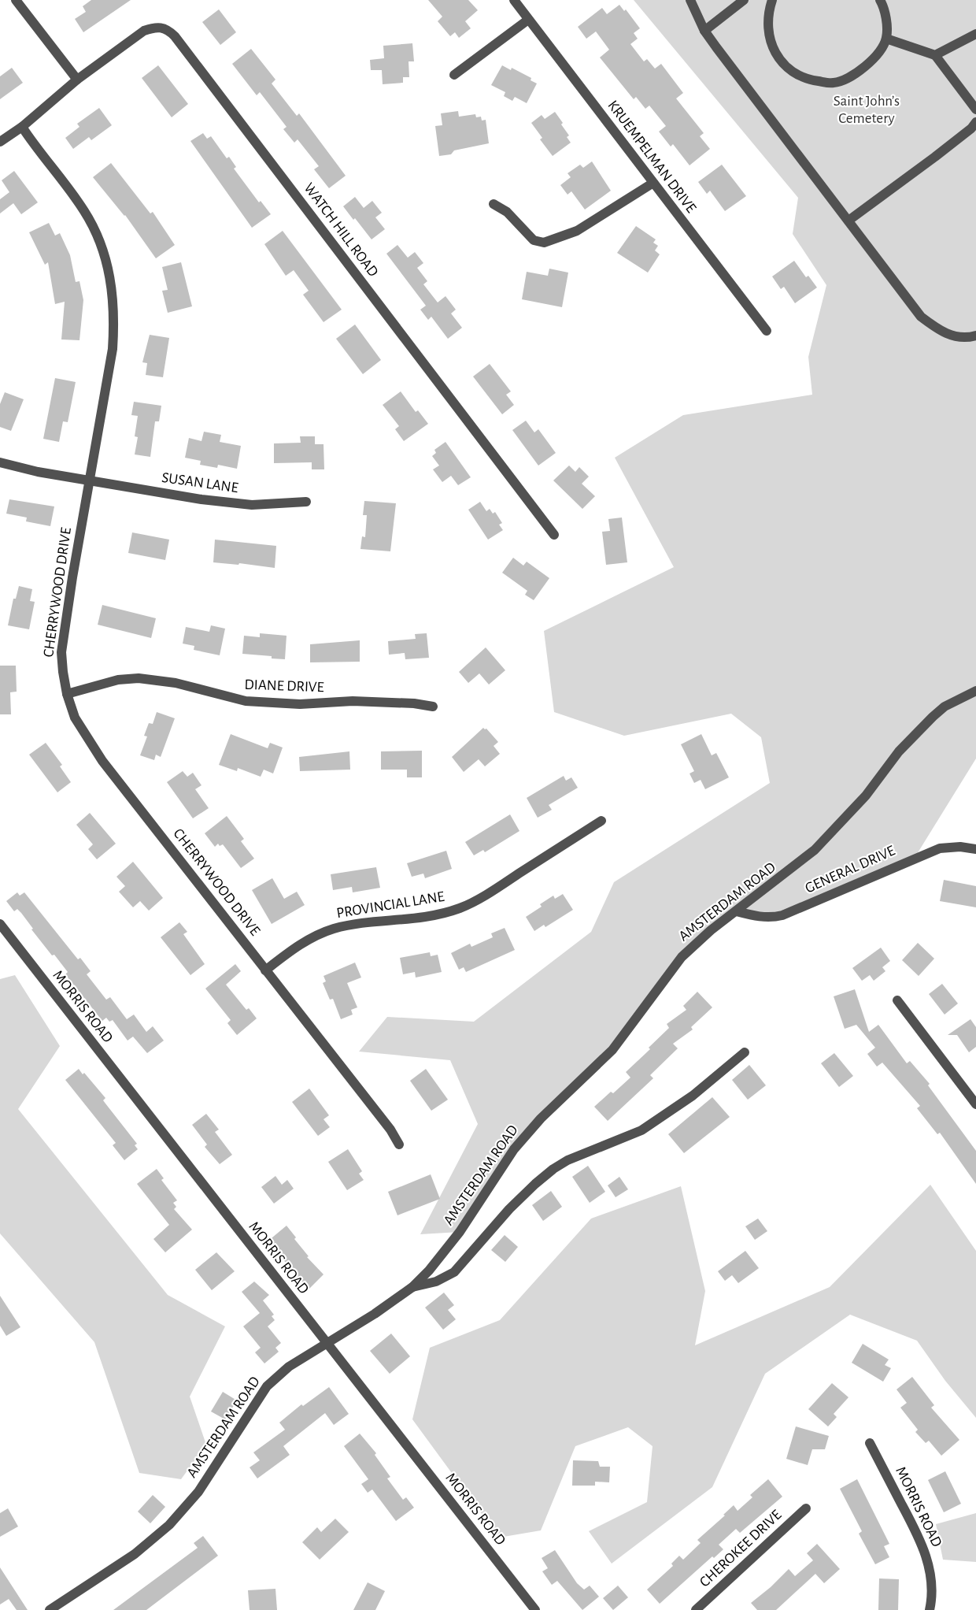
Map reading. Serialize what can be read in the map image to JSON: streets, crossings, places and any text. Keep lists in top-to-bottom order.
{
  "streets": {
    "street": [
      "KRUEMPELMAN DRIVE",
      "WATCH HILL ROAD",
      "SUSAN LANE",
      "CHERRYWOOD DRIVE",
      "DIANE DRIVE",
      "GENERAL DRIVE",
      "AMSTERDAM ROAD",
      "PROVINCIAL LANE",
      "MORRIS ROAD",
      "CHEROKEE DRIVE"
    ]
  },
  "crossings": [
    ["WATCH HILL ROAD", "CHERRYWOOD DRIVE"],
    ["SUSAN LANE", "CHERRYWOOD DRIVE"],
    ["CHERRYWOOD DRIVE", "DIANE DRIVE"],
    ["CHERRYWOOD DRIVE", "PROVINCIAL LANE"],
    ["GENERAL DRIVE", "AMSTERDAM ROAD"],
    ["AMSTERDAM ROAD", "MORRIS ROAD"]
  ],
  "parks": ["Saint John’s Cemetery"]
}
